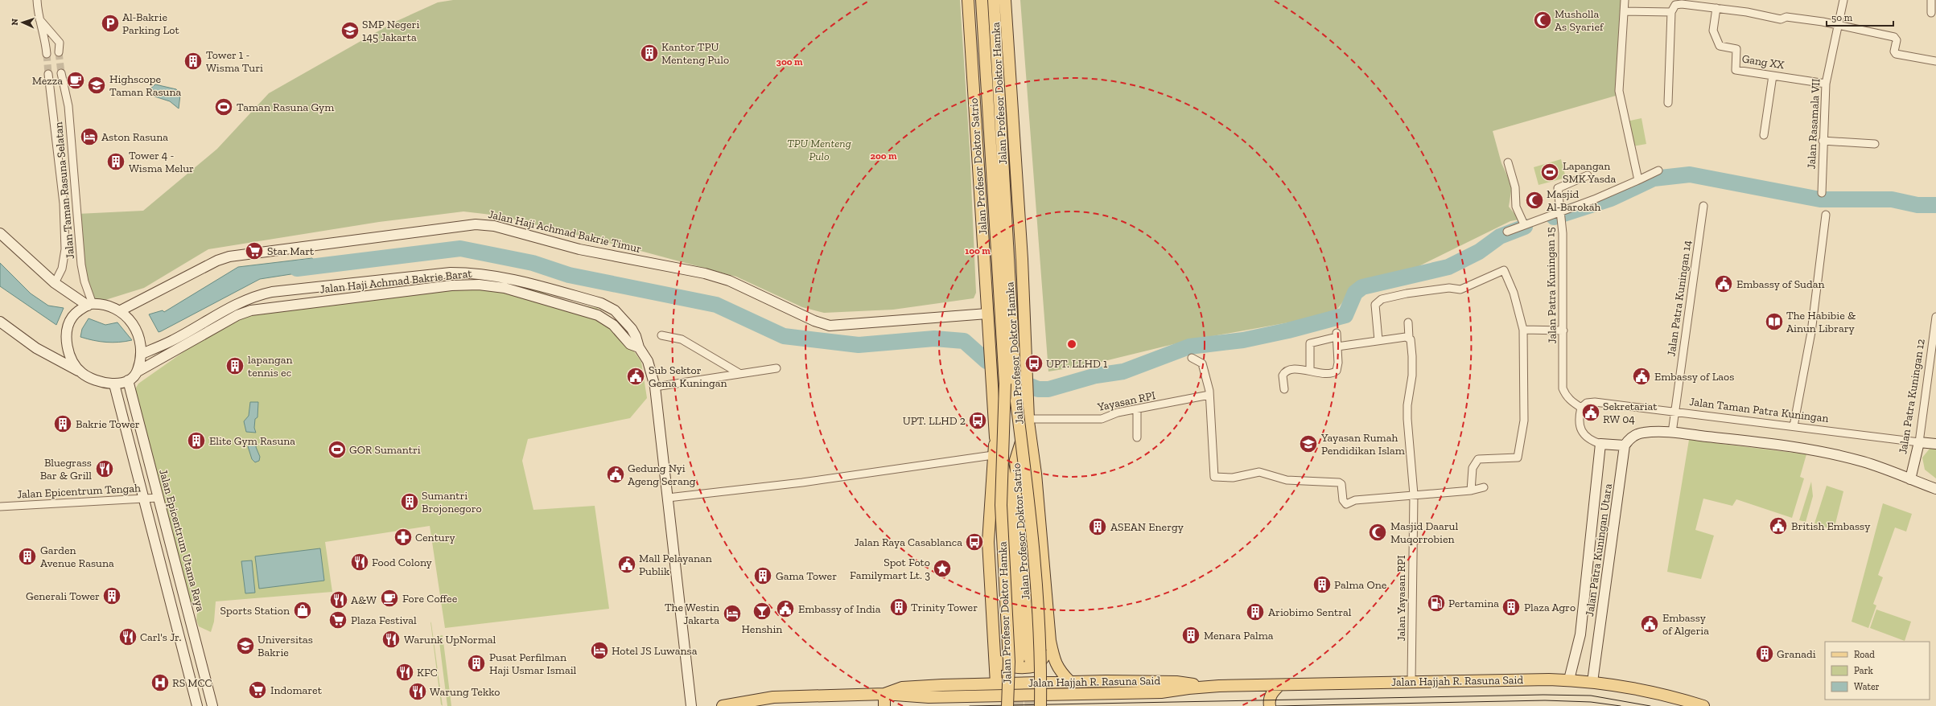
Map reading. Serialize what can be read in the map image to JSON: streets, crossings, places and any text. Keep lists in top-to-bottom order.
{
  "streets": {
    "main road": ["Jalan Profesor Doktor Hamka", "Jalan Profesor Doktor Satrio", "Jalan Hajjah R. Rasuna Said"],
    "street": [
      "Gang XX",
      "Jalan Rasamala VII",
      "Jalan Taman Rasuna Selatan",
      "Jalan Haji Achmad Bakrie Timur",
      "Jalan Haji Achmad Bakrie Barat",
      "Jalan Patra Kuningan 15",
      "Jalan Patra Kuningan 14",
      "Jalan Patra Kuningan 12",
      "Yayasan RPI",
      "Jalan Taman Patra Kuningan",
      "Jalan Epicentrum Tengah",
      "Jalan Epicentrum Utama Raya",
      "Jalan Patra Kuningan Utara",
      "Jalan Yayasan RPI"
    ]
  },
  "crossings": [
    ["Gang XX", "Jalan Rasamala VII"],
    ["Jalan Profesor Doktor Satrio", "Jalan Haji Achmad Bakrie Timur"],
    ["Jalan Profesor Doktor Satrio", "Yayasan RPI"],
    ["Jalan Taman Rasuna Selatan", "Jalan Haji Achmad Bakrie Timur"],
    ["Jalan Taman Rasuna Selatan", "Jalan Haji Achmad Bakrie Barat"],
    ["Jalan Taman Rasuna Selatan", "Jalan Epicentrum Utama Raya"],
    ["Jalan Haji Achmad Bakrie Timur", "Jalan Haji Achmad Bakrie Barat"],
    ["Jalan Haji Achmad Bakrie Timur", "Jalan Epicentrum Utama Raya"],
    ["Jalan Haji Achmad Bakrie Barat", "Jalan Epicentrum Utama Raya"],
    ["Jalan Patra Kuningan 15", "Jalan Taman Patra Kuningan"],
    ["Jalan Patra Kuningan 14", "Jalan Taman Patra Kuningan"],
    ["Jalan Patra Kuningan 12", "Jalan Taman Patra Kuningan"],
    ["Jalan Epicentrum Tengah", "Jalan Epicentrum Utama Raya"],
    ["Jalan Patra Kuningan Utara", "Jalan Hajjah R. Rasuna Said"],
    ["Jalan Yayasan RPI", "Jalan Hajjah R. Rasuna Said"]
  ],
  "parks": ["TPU Menteng Pulo"],
  "places": {
    "mosque": ["Musholla As Syarief", "Masjid Al-Barokah", "Masjid Daarul Muqorrobien"],
    "parking": ["Al-Bakrie Parking Lot"],
    "school or university": [
      "SMP Negeri 145 Jakarta",
      "Highscope Taman Rasuna",
      "Yayasan Rumah Pendidikan Islam",
      "Universitas Bakrie"
    ],
    "building": [
      "Kantor TPU Menteng Pulo",
      "Tower 1 - Wisma Turi",
      "Tower 4 - Wisma Melur",
      "lapangan tennis ec",
      "Bakrie Tower",
      "Elite Gym Rasuna",
      "Sumantri Brojonegoro",
      "ASEAN Energy",
      "Garden Avenue Rasuna",
      "Gama Tower",
      "Palma One",
      "Generali Tower",
      "Trinity Tower",
      "Plaza Agro",
      "Ariobimo Sentral",
      "Menara Palma",
      "Granadi",
      "Pusat Perfilman Haji Usmar Ismail"
    ],
    "cafe": ["Mezza", "Fore Coffee"],
    "sports": ["Taman Rasuna Gym", "Lapangan SMK Yasda", "GOR Sumantri"],
    "hotel": ["Aston Rasuna", "The Westin Jakarta", "Hotel JS Luwansa"],
    "supermarket": ["Star Mart", "Plaza Festival", "Indomaret"],
    "public building": [
      "Embassy of Sudan",
      "Sub Sektor Gema Kuningan",
      "Embassy of Laos",
      "Sekretariat RW 04",
      "Gedung Nyi Ageng Serang",
      "British Embassy",
      "Mall Pelayanan Publik",
      "Embassy of India",
      "Embassy of Algeria"
    ],
    "library": ["The Habibie & Ainun Library"],
    "bus stop": ["UPT. LLHD 1", "UPT. LLHD 2", "Jalan Raya Casablanca"],
    "restaurant": [
      "Bluegrass Bar & Grill",
      "Food Colony",
      "A&W",
      "Carl's Jr.",
      "Warunk UpNormal",
      "KFC",
      "Warung Tekko"
    ],
    "pharmacy": ["Century"],
    "place": ["Spot Foto Familymart Lt. 3"],
    "fuel station": ["Pertamina"],
    "shop": ["Sports Station"],
    "bar": ["Henshin"],
    "hospital": ["RS MCC"]
  },
  "legend": ["Road", "Park", "Water"],
  "scale_bar": "50 m",
  "north": "left",
  "rings": ["300 m", "200 m", "100 m"]
}
